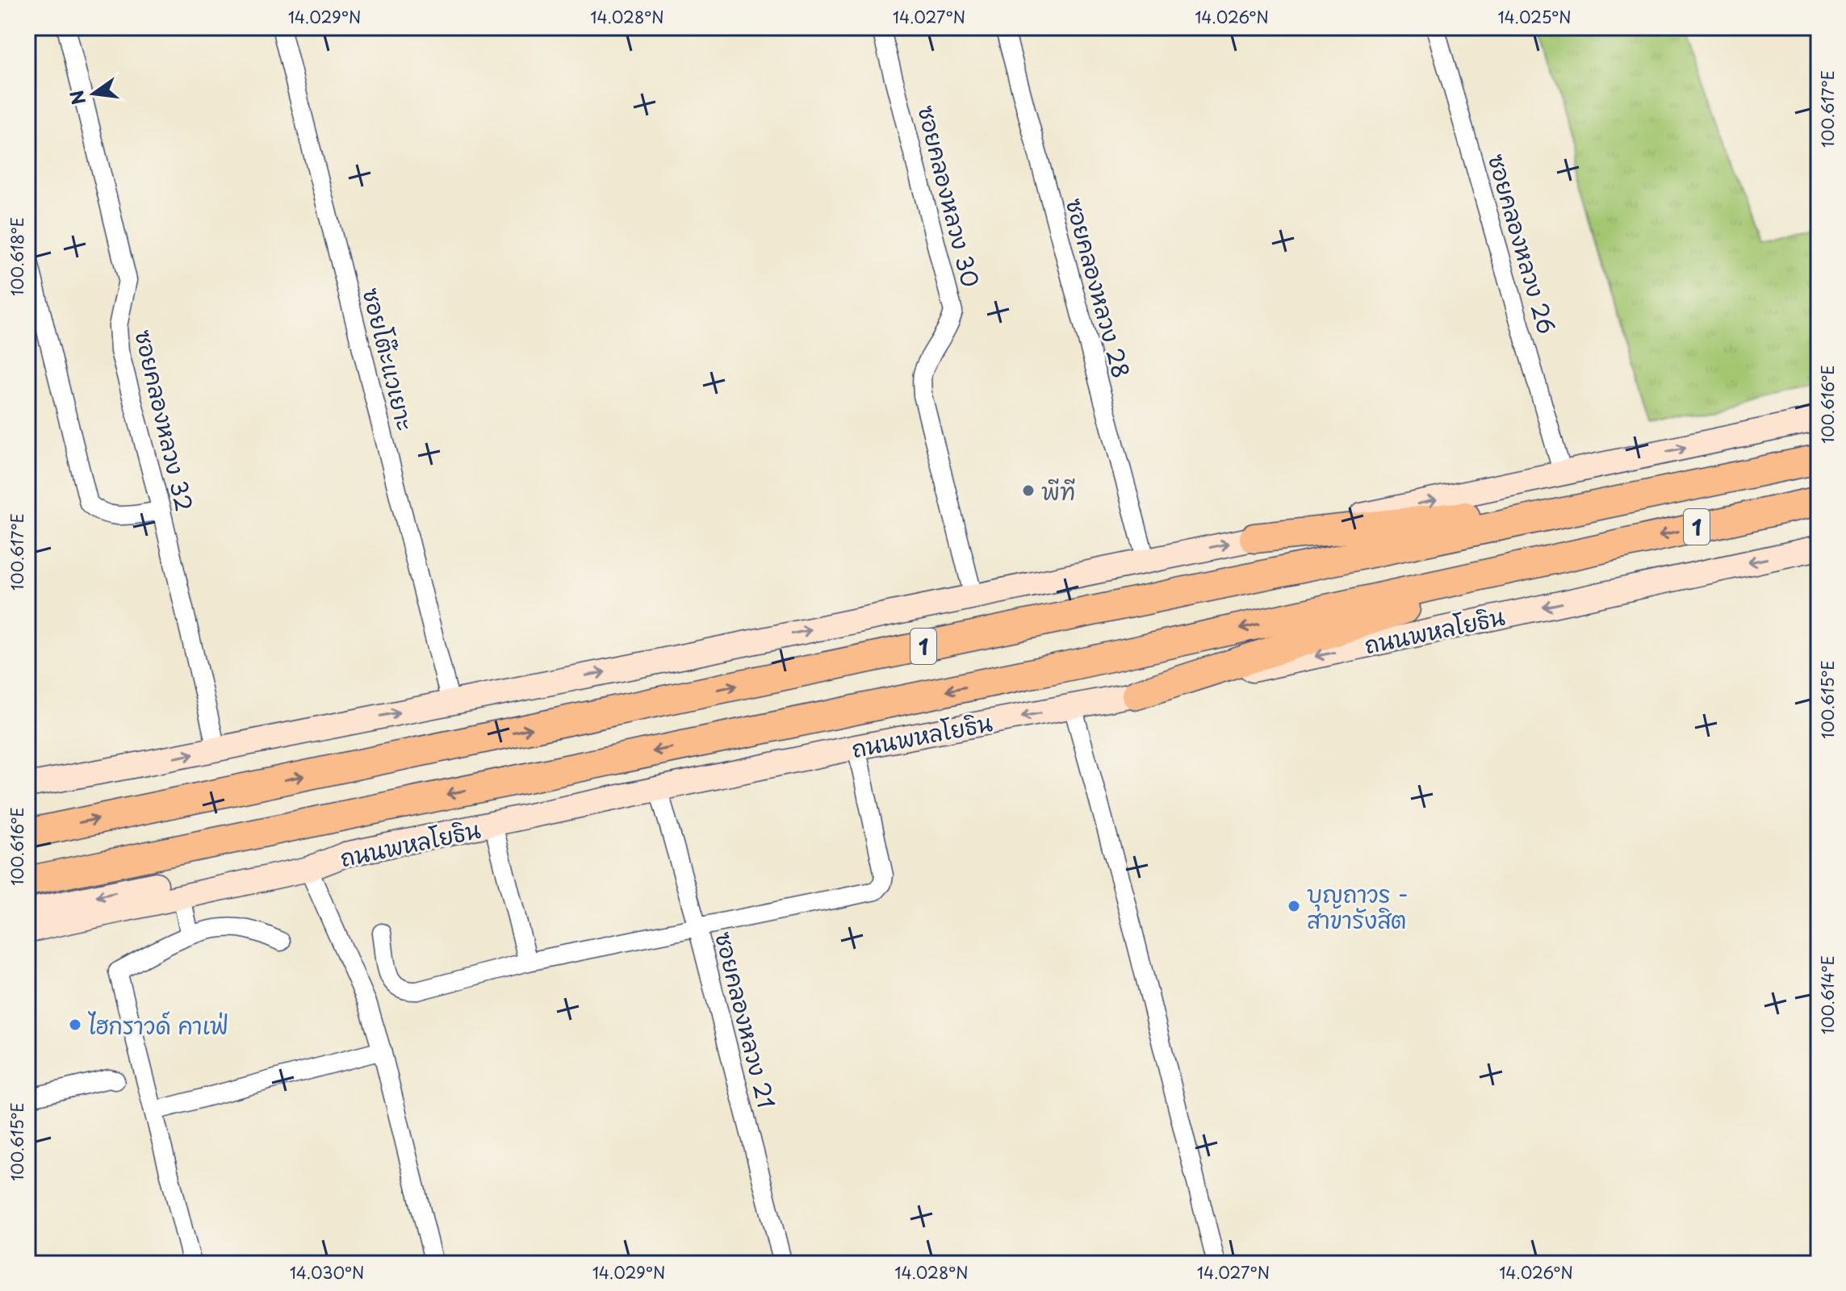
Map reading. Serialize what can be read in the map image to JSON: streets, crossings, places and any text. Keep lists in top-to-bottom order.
{
  "streets": {
    "highway": ["1", "ถนนพหลโยธิน"],
    "street": [
      "ซอยคลองหลวง 30",
      "ซอยคลองหลวง 26",
      "ซอยคลองหลวง 28",
      "ซอยโต๊ะแวเยาะ",
      "ซอยคลองหลวง 32",
      "ซอยคลองหลวง 21"
    ]
  },
  "crossings": [
    ["ซอยคลองหลวง 30", "1"],
    ["ซอยคลองหลวง 26", "1"],
    ["ซอยคลองหลวง 28", "1"],
    ["ซอยโต๊ะแวเยาะ", "1"],
    ["ซอยคลองหลวง 32", "1"],
    ["ถนนพหลโยธิน", "ซอยคลองหลวง 21"]
  ],
  "places": ["พีที", "บุญถาวร - สาขารังสิต", "ไฮกราวด์ คาเฟ่"],
  "north": "left",
  "coordinates": [
    "14.029°N",
    "14.028°N",
    "14.027°N",
    "14.026°N",
    "14.025°N",
    "100.617°E",
    "100.618°E",
    "100.616°E",
    "100.615°E",
    "100.614°E",
    "14.030°N"
  ]
}
